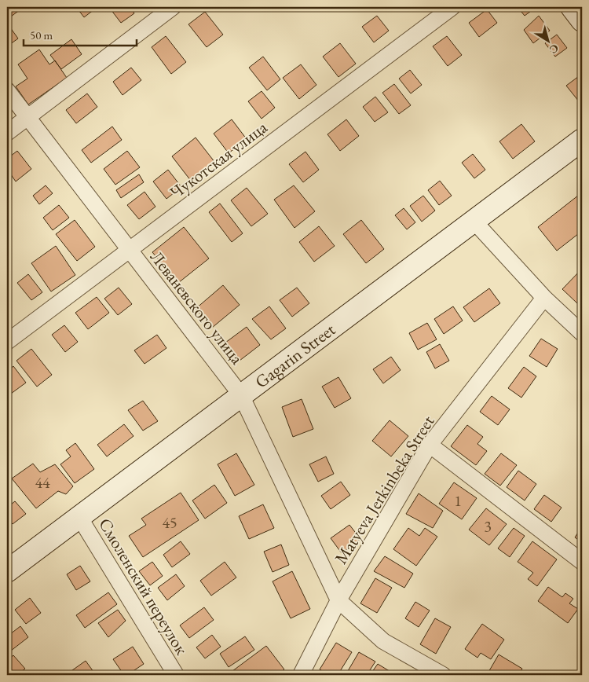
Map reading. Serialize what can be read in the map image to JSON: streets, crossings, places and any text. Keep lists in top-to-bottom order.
{
  "streets": {
    "main road": ["Gagarin Street"],
    "street": [
      "Чукотская улица",
      "Леваневского улица",
      "Matyeva Jerkinbeka Street",
      "Смоленский переулок"
    ]
  },
  "crossings": [
    ["Чукотская улица", "Леваневского улица"],
    ["Леваневского улица", "Gagarin Street"],
    ["Леваневского улица", "Matyeva Jerkinbeka Street"],
    ["Gagarin Street", "Смоленский переулок"]
  ],
  "house_numbers": [
    "44",
    "1",
    "45",
    "3"
  ],
  "scale_bar": "50 m",
  "north": "bottom right"
}
